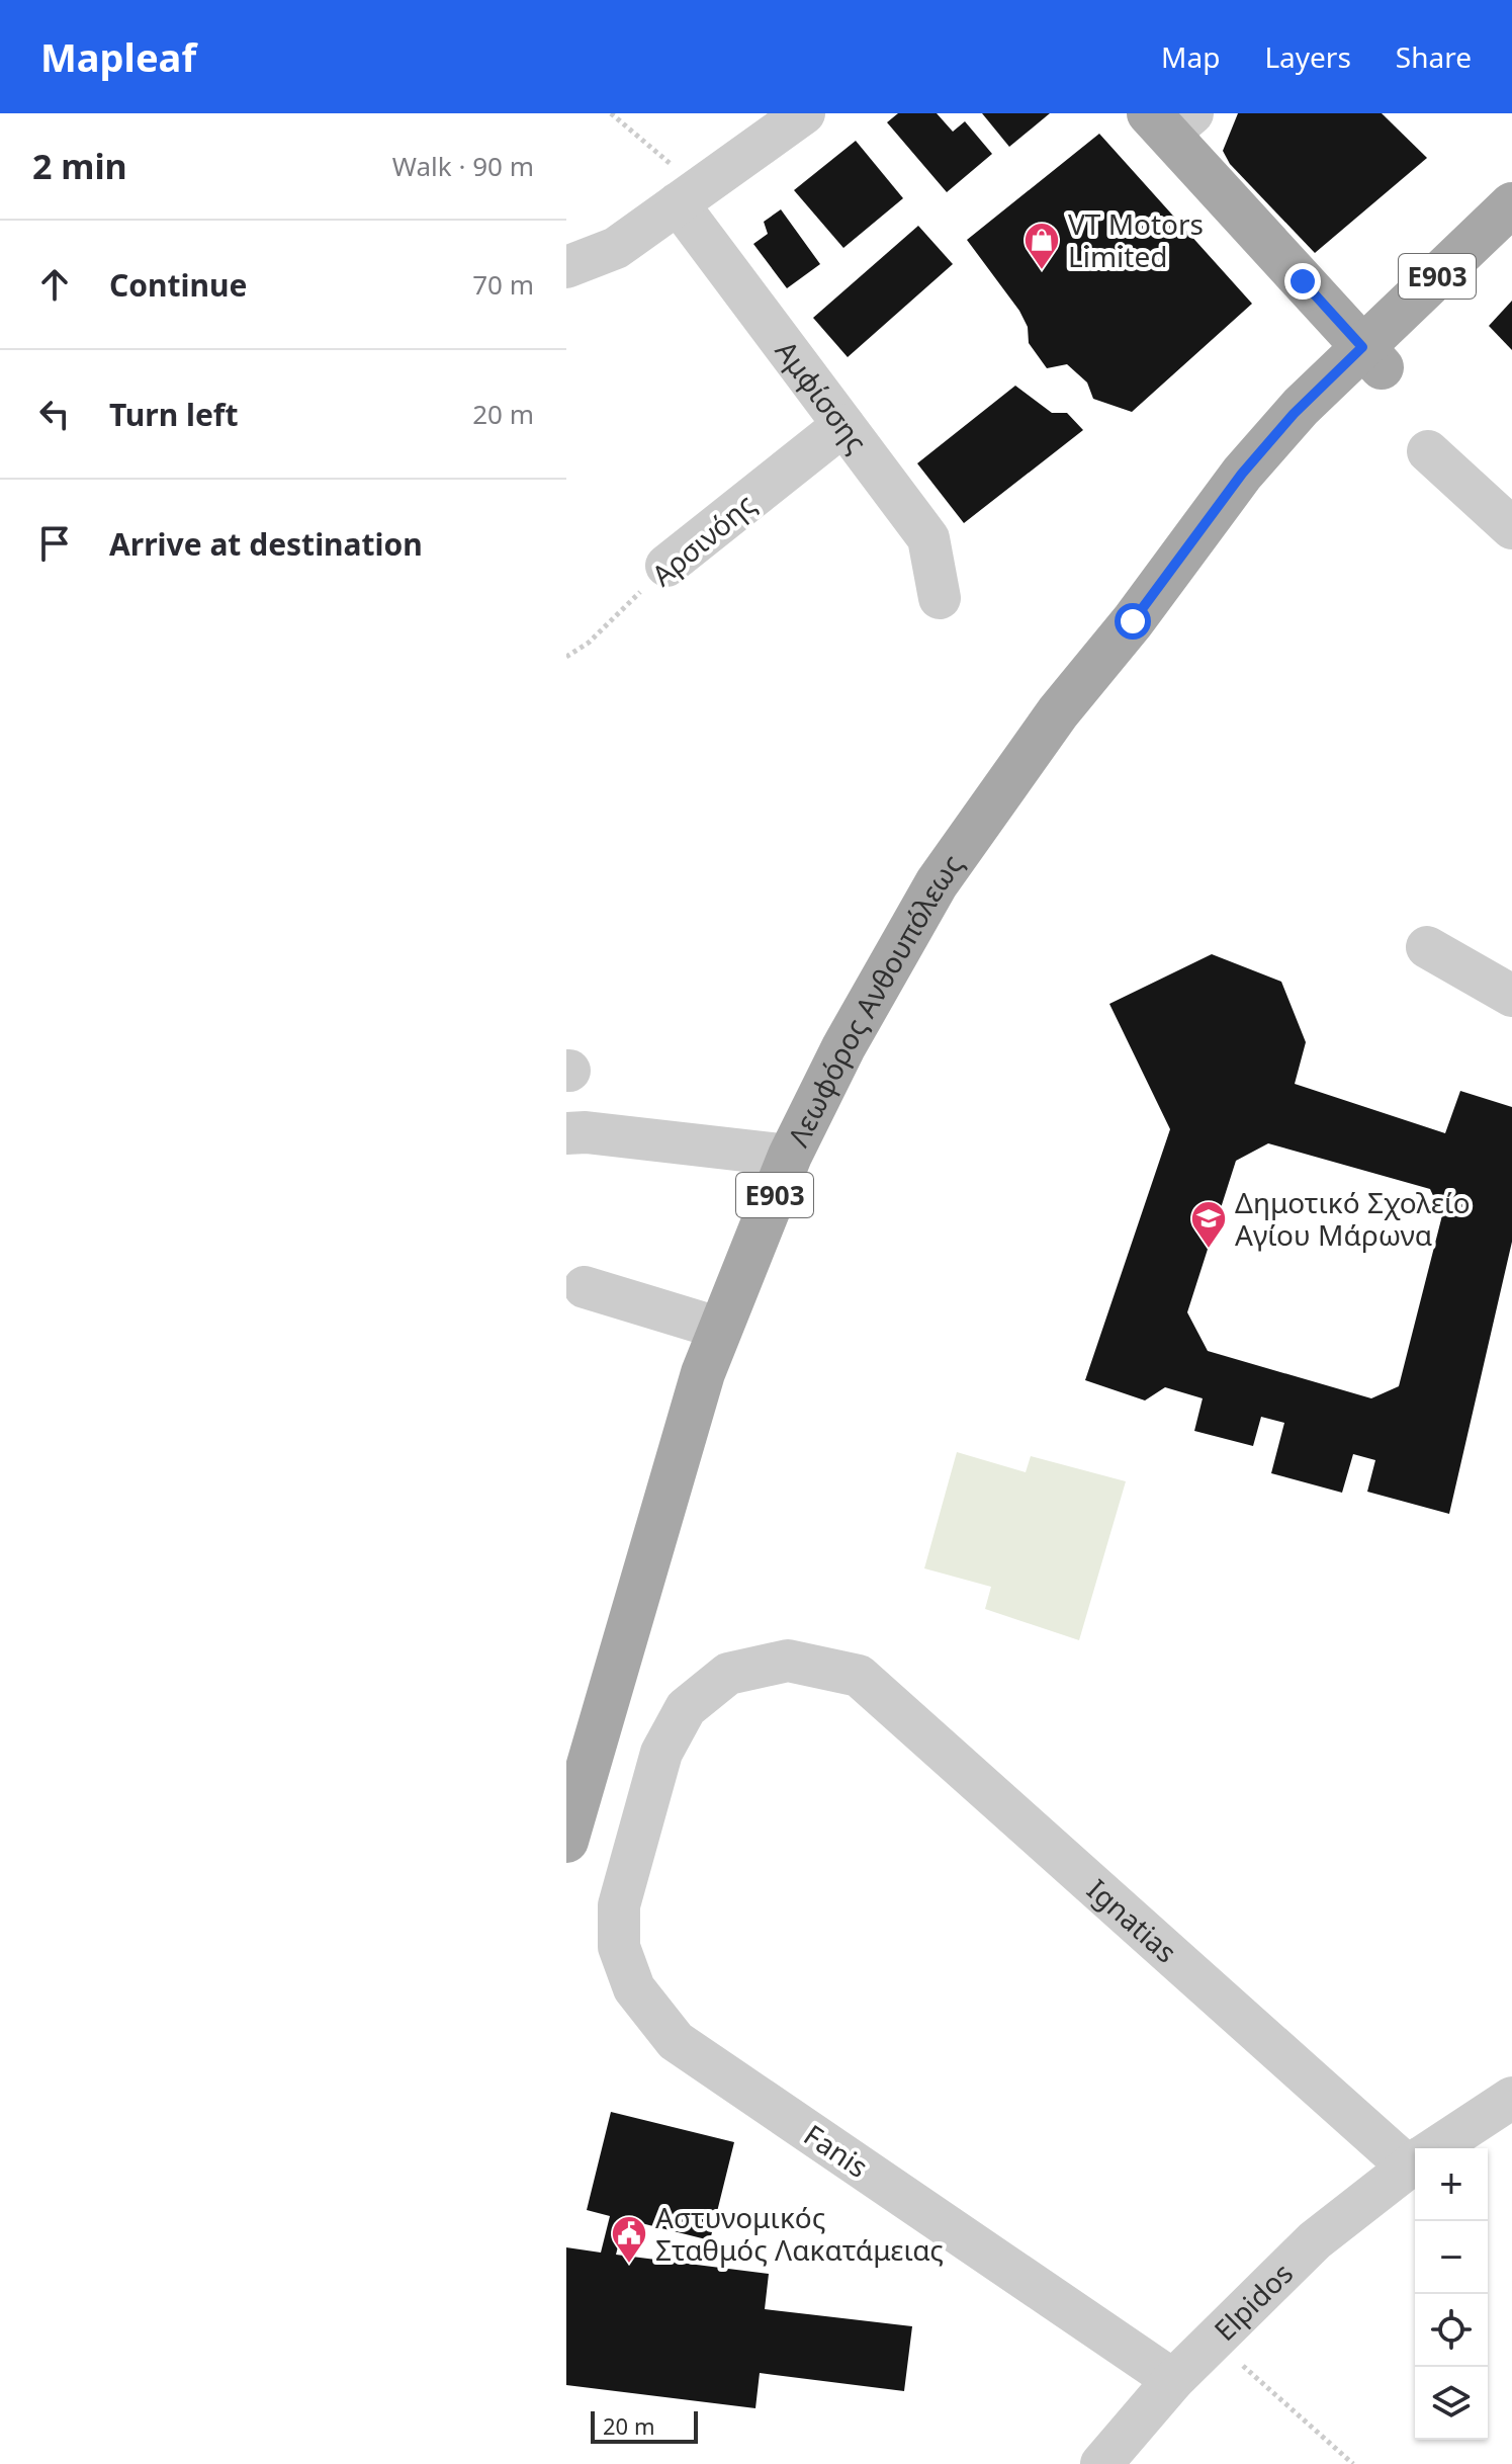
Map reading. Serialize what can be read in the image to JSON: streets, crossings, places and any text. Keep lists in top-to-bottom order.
{
  "streets": {
    "main road": ["E903", "Λεωφόρος Ανθουπόλεως"],
    "street": [
      "Αμφίσσης",
      "Αρσινόης",
      "Ignatias",
      "Fanis",
      "Elpidos"
    ]
  },
  "crossings": [
    ["E903", "Λεωφόρος Ανθουπόλεως"],
    ["Αμφίσσης", "Αρσινόης"],
    ["Ignatias", "Fanis"],
    ["Fanis", "Elpidos"]
  ],
  "places": {
    "shop": ["VT Motors Limited"],
    "school or university": ["Δημοτικό Σχολείο Αγίου Μάρωνα"],
    "public building": ["Αστυνομικός Σταθμός Λακατάμειας"]
  },
  "scale_bar": "20 m",
  "page": {
    "header": "Mapleaf",
    "nav": ["Map", "Layers", "Share"],
    "heading": ["2 min", "Walk · 90 m"],
    "list": [
      ["Continue", "70 m"],
      ["Turn left", "20 m"],
      "Arrive at destination"
    ],
    "map_buttons": ["+", "−"],
    "scale": "20 m"
  }
}
